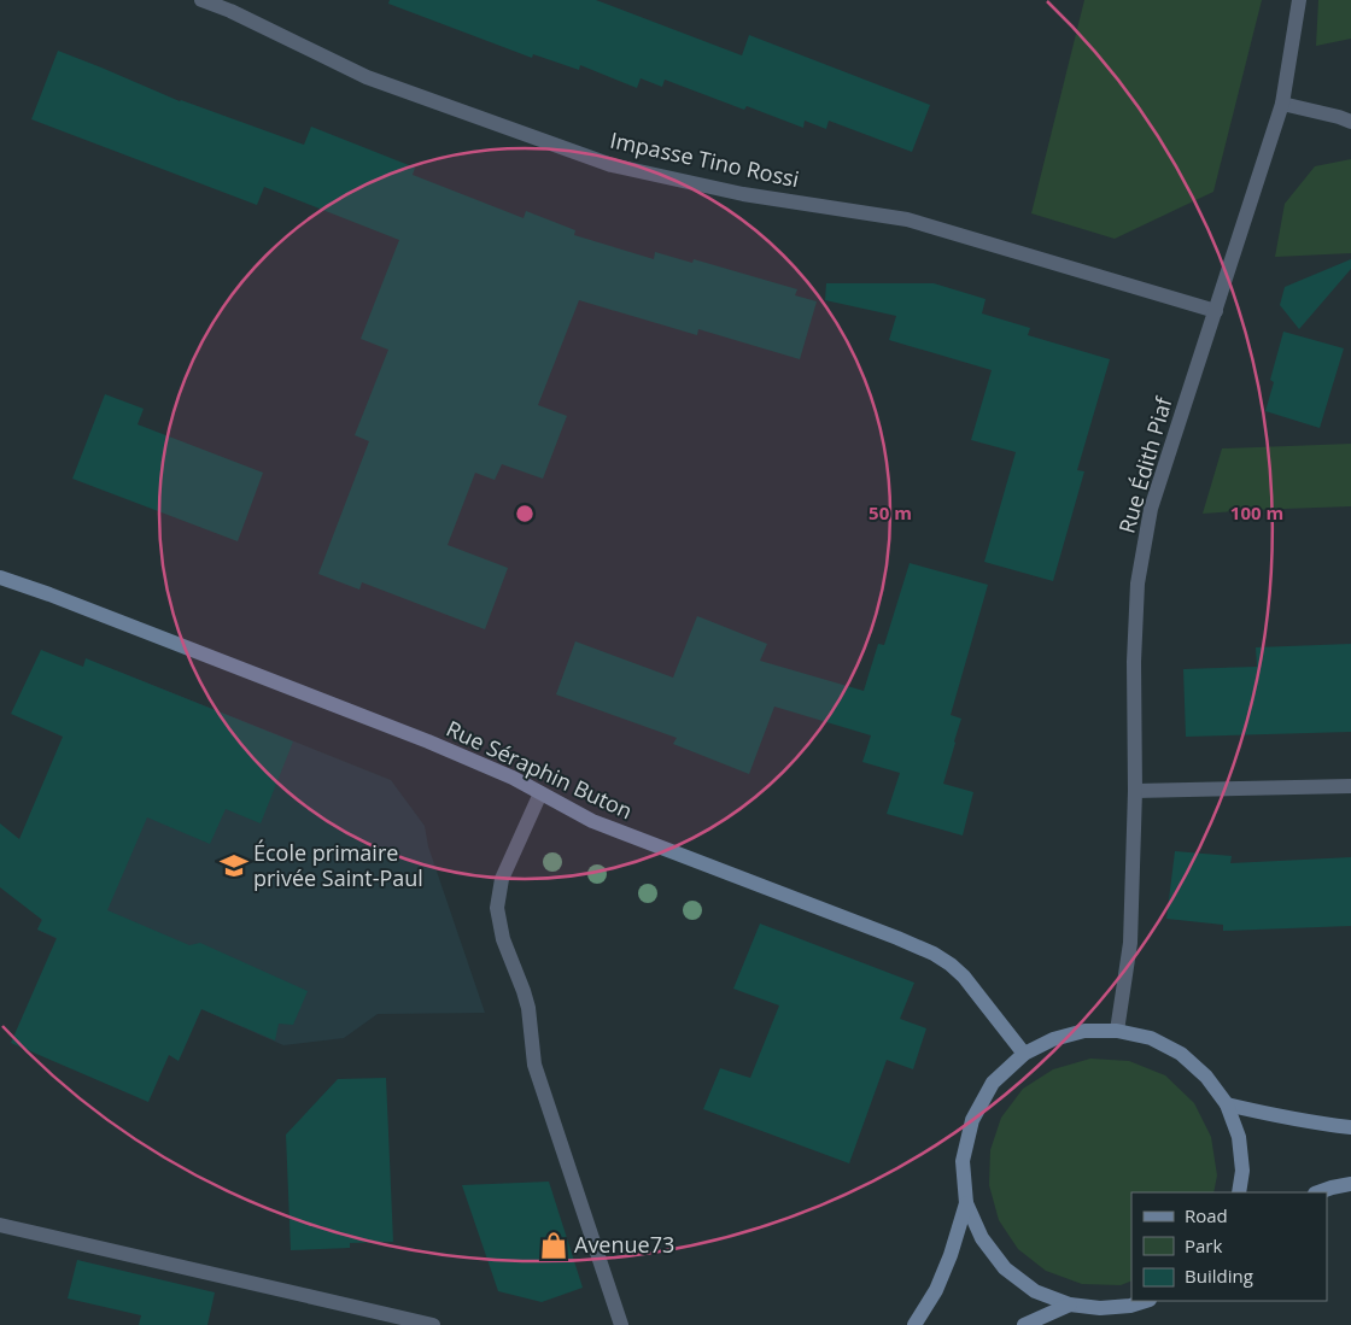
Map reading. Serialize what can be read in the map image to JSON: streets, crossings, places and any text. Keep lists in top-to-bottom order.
{
  "streets": {
    "street": ["Impasse Tino Rossi", "Rue Édith Piaf", "Rue Séraphin Buton"]
  },
  "crossings": [
    ["Impasse Tino Rossi", "Rue Édith Piaf"]
  ],
  "places": {
    "school or university": ["École primaire privée Saint-Paul"],
    "shop": ["Avenue73"]
  },
  "legend": ["Road", "Park", "Building"],
  "rings": ["50 m", "100 m"]
}
